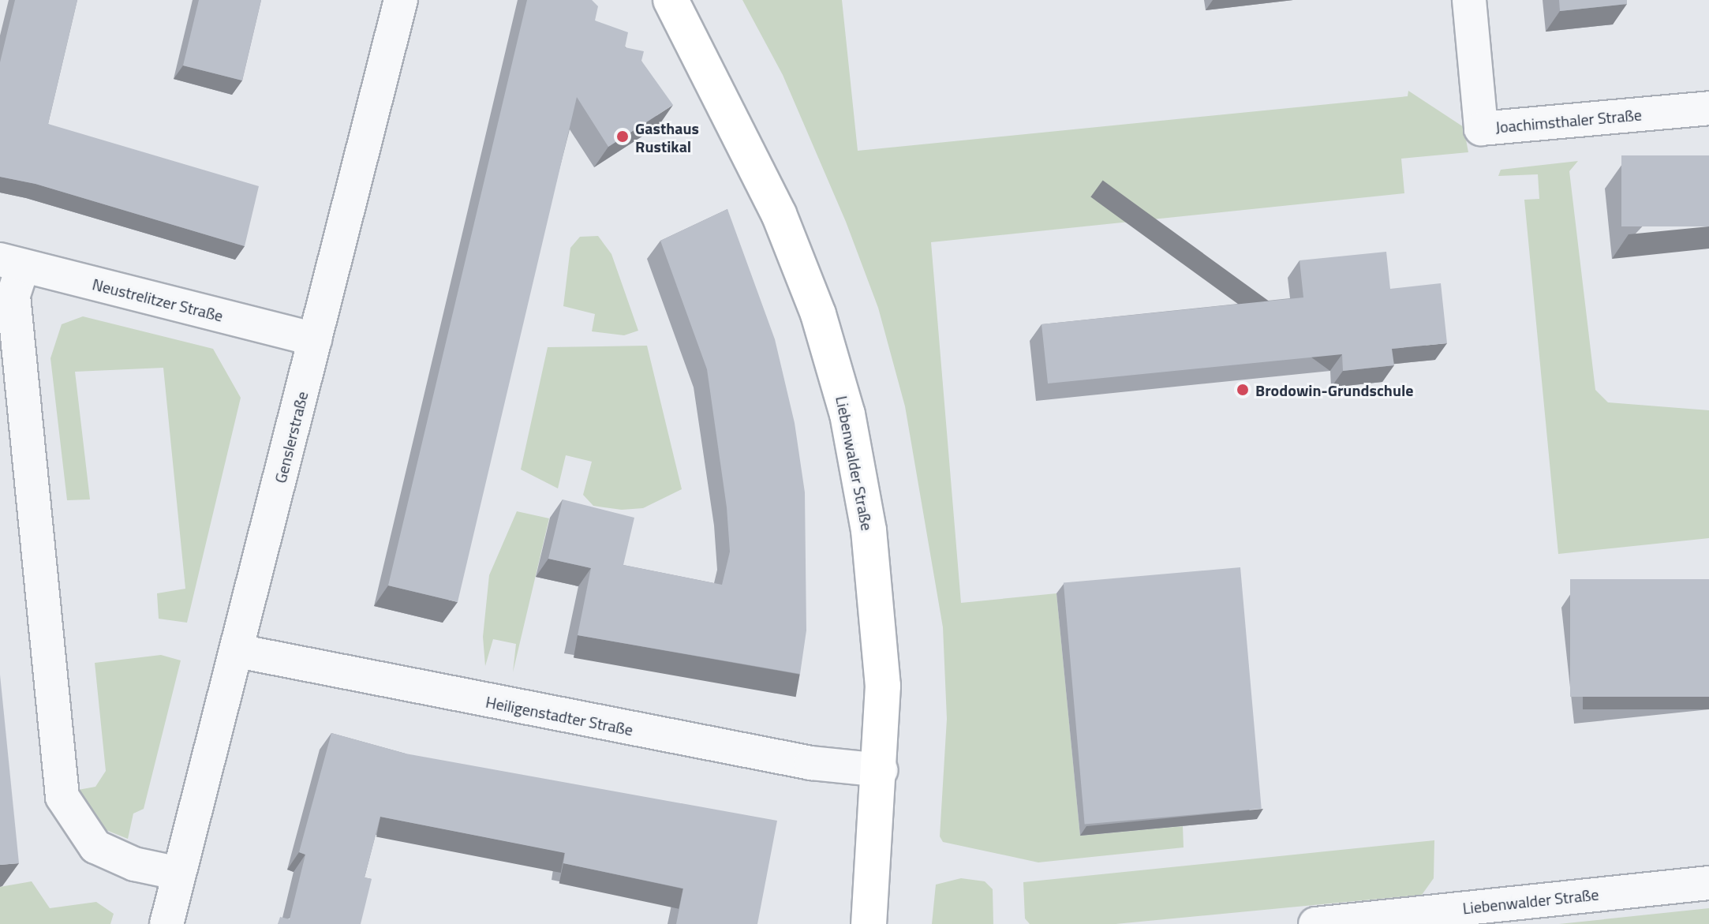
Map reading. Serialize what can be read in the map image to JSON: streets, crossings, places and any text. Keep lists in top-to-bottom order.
{
  "streets": {
    "street": [
      "Joachimsthaler Straße",
      "Neustrelitzer Straße",
      "Genslerstraße",
      "Liebenwalder Straße",
      "Heiligenstadter Straße"
    ]
  },
  "crossings": [
    ["Neustrelitzer Straße", "Genslerstraße"],
    ["Genslerstraße", "Heiligenstadter Straße"],
    ["Liebenwalder Straße", "Heiligenstadter Straße"]
  ],
  "places": ["Gasthaus Rustikal", "Brodowin-Grundschule"]
}
